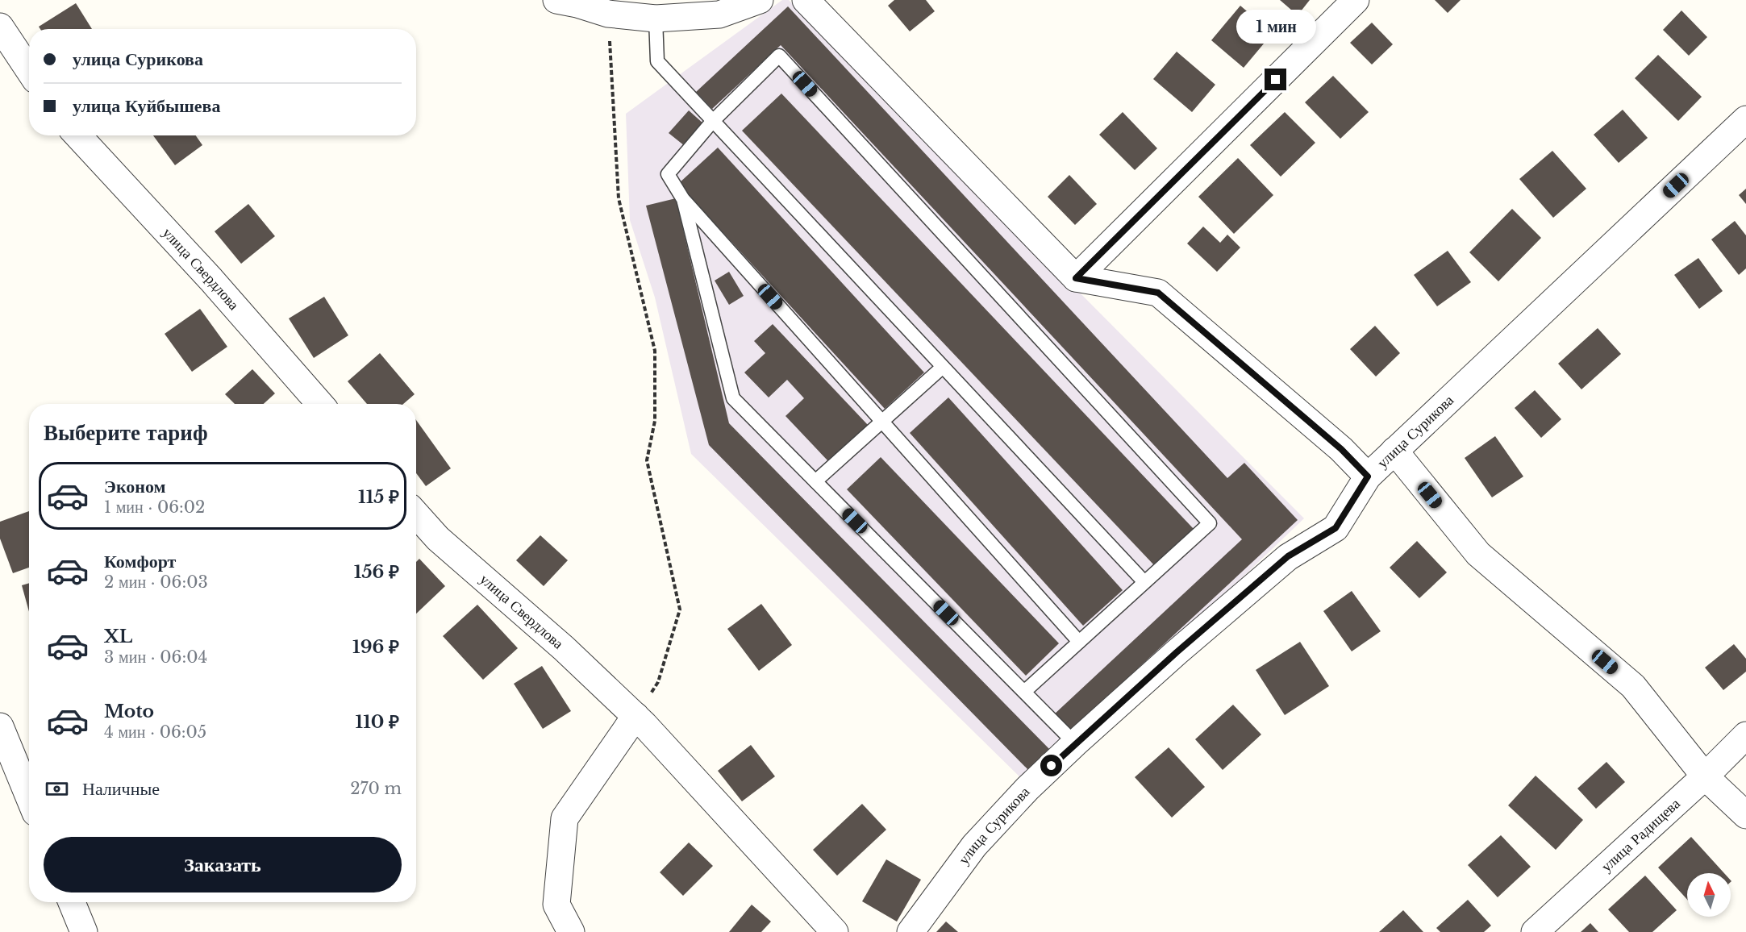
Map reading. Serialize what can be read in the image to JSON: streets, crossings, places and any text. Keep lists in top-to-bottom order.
{
  "streets": {
    "street": ["улица Свердлова", "улица Сурикова", "улица Радищева"]
  },
  "north": "top",
  "page": {
    "bubble": "1 мин",
    "banner": ["улица Сурикова", "улица Куйбышева"],
    "heading": "Выберите тариф",
    "list": [
      {
        "name": "Эконом",
        "note": "1 мин · 06:02",
        "value": "115 ₽"
      },
      {
        "name": "Комфорт",
        "note": "2 мин · 06:03",
        "value": "156 ₽"
      },
      {
        "name": "XL",
        "note": "3 мин · 06:04",
        "value": "196 ₽"
      },
      {
        "name": "Moto",
        "note": "4 мин · 06:05",
        "value": "110 ₽"
      }
    ],
    "pay": ["Наличные", "270 m"],
    "buttons": "Заказать"
  }
}
